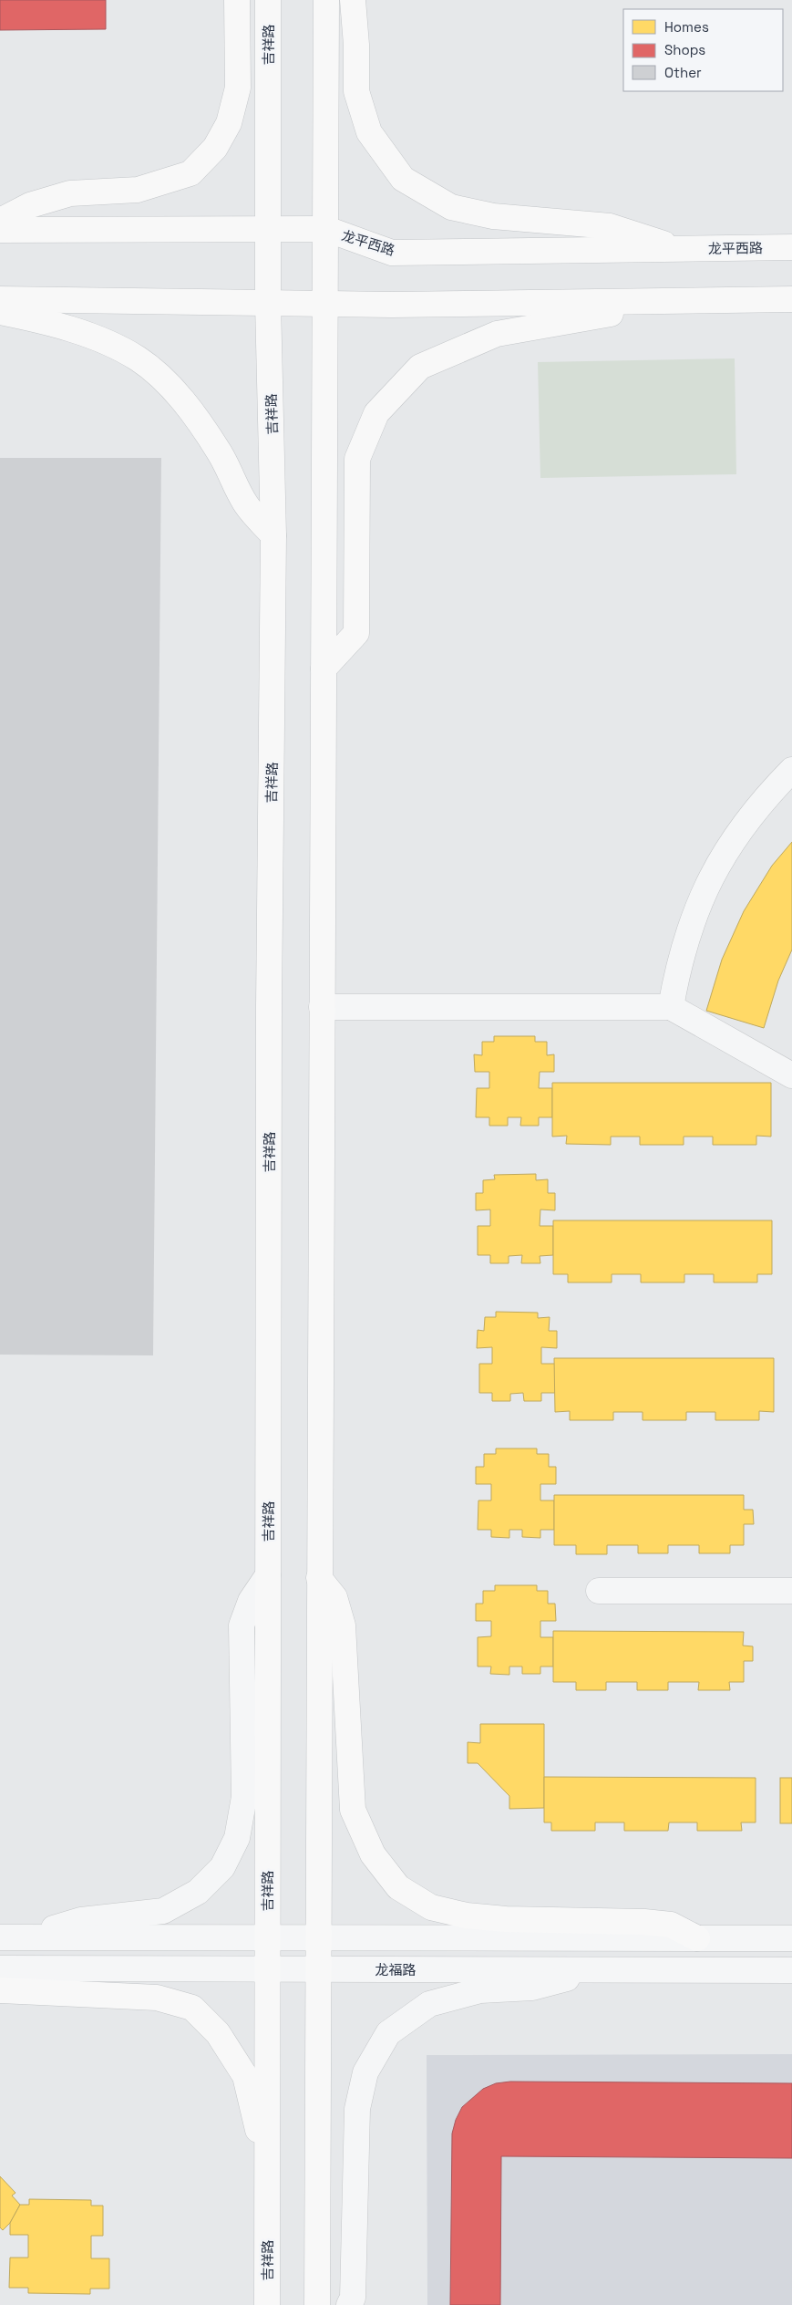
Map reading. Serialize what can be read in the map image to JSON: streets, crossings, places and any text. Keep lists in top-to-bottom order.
{
  "streets": {
    "main road": ["吉祥路", "龙平西路"],
    "street": ["龙福路"]
  },
  "crossings": [
    ["吉祥路", "龙平西路"],
    ["吉祥路", "龙福路"]
  ],
  "legend": ["Homes", "Shops", "Other"]
}
